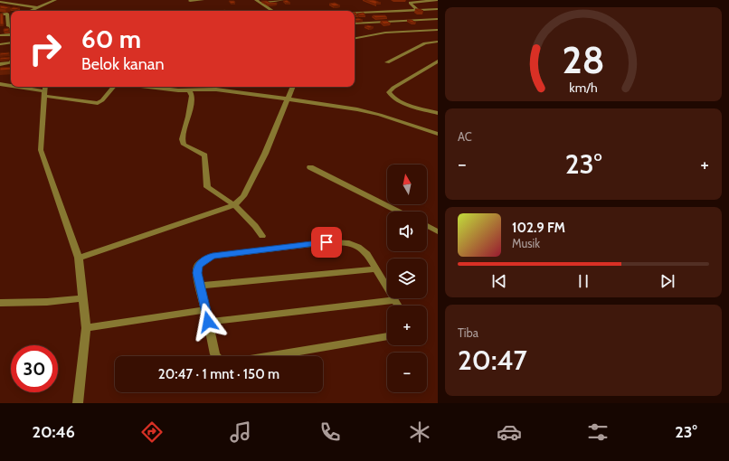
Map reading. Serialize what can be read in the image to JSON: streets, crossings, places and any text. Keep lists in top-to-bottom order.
{
  "north": "top",
  "page": {
    "turn": ["60 m", "Belok kanan"],
    "tile": [
      "AC",
      ["Tiba", "20:47"]
    ],
    "heat": ["−", "23°", "+"],
    "map_buttons": ["+", "−"],
    "song": ["102.9 FM", "Musik"],
    "limit": "30",
    "trip": "20:47 · 1 mnt · 150 m",
    "tabs": ["20:46", "23°"],
    "gauge": ["28", "km/h"]
  }
}
